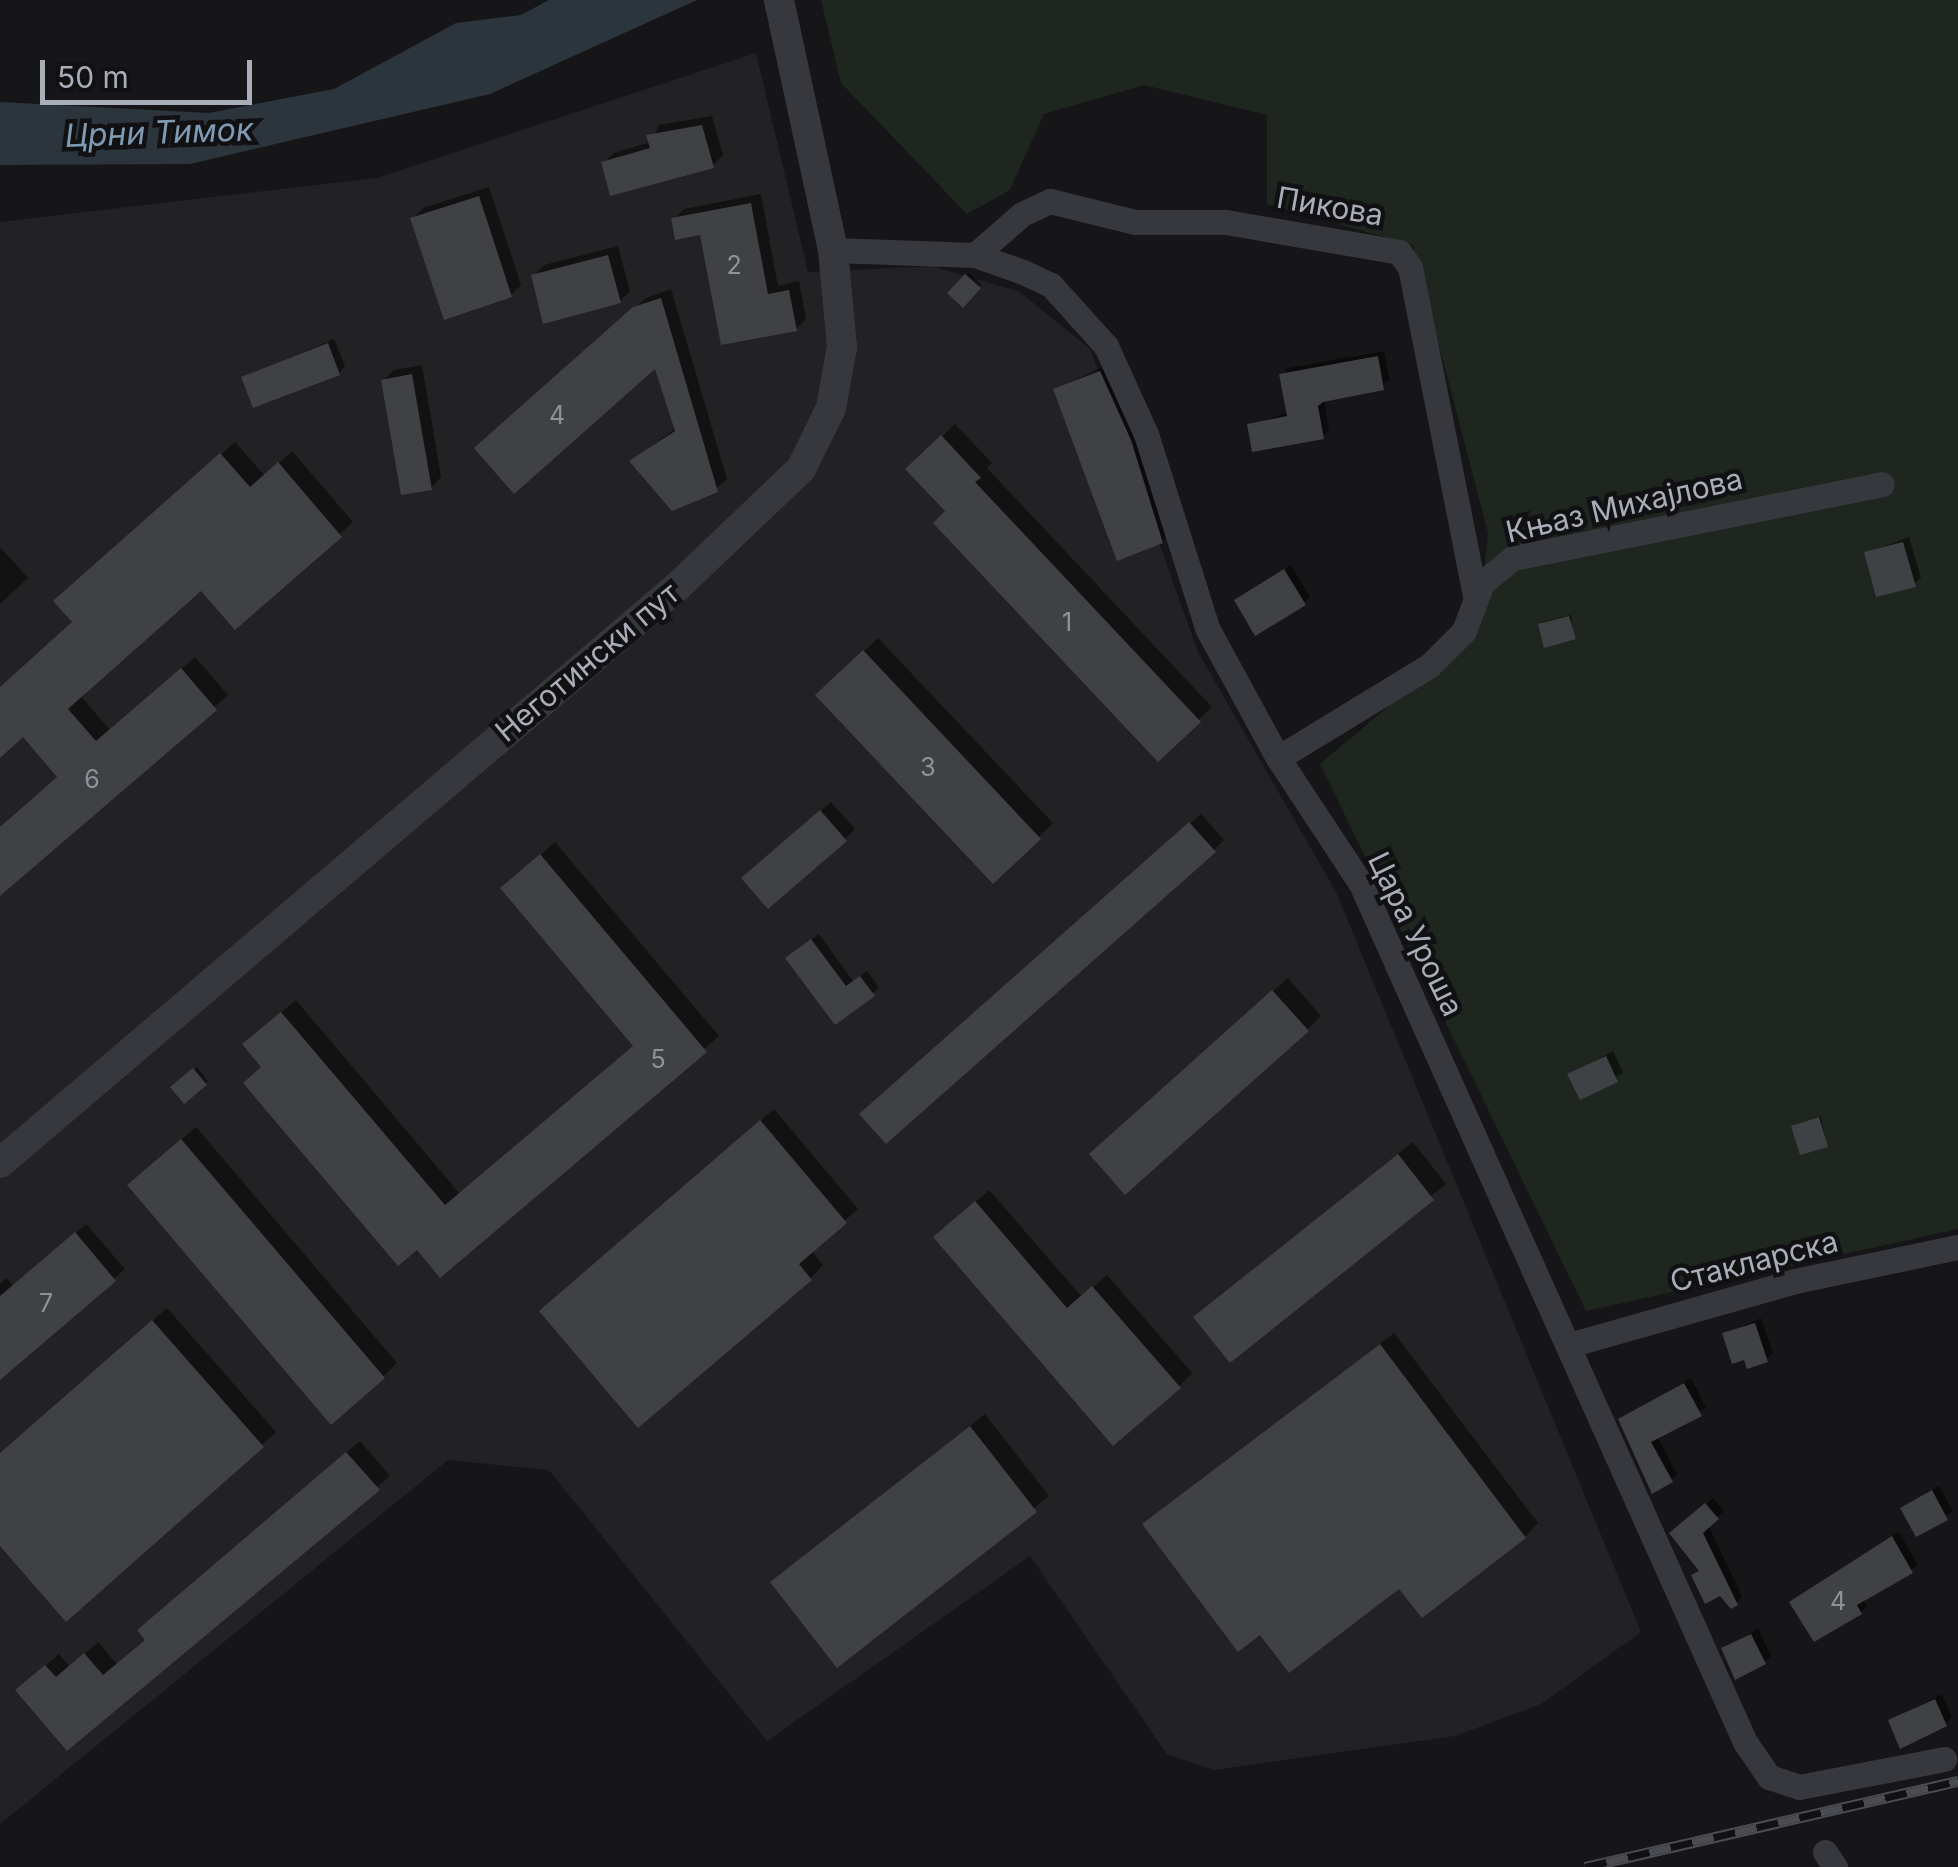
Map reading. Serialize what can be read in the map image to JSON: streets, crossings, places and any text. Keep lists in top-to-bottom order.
{
  "streets": {
    "street": [
      "Пикова",
      "Књаз Михајлова",
      "Неготински пут",
      "Цара Уроша",
      "Стакларска"
    ]
  },
  "crossings": [
    ["Пикова", "Књаз Михајлова"],
    ["Пикова", "Цара Уроша"],
    ["Књаз Михајлова", "Цара Уроша"],
    ["Неготински пут", "Цара Уроша"],
    ["Цара Уроша", "Стакларска"]
  ],
  "water": ["Црни Тимок"],
  "house_numbers": [
    "2",
    "4",
    "1",
    "3",
    "6",
    "5",
    "7",
    "4"
  ],
  "scale_bar": "50 m"
}
